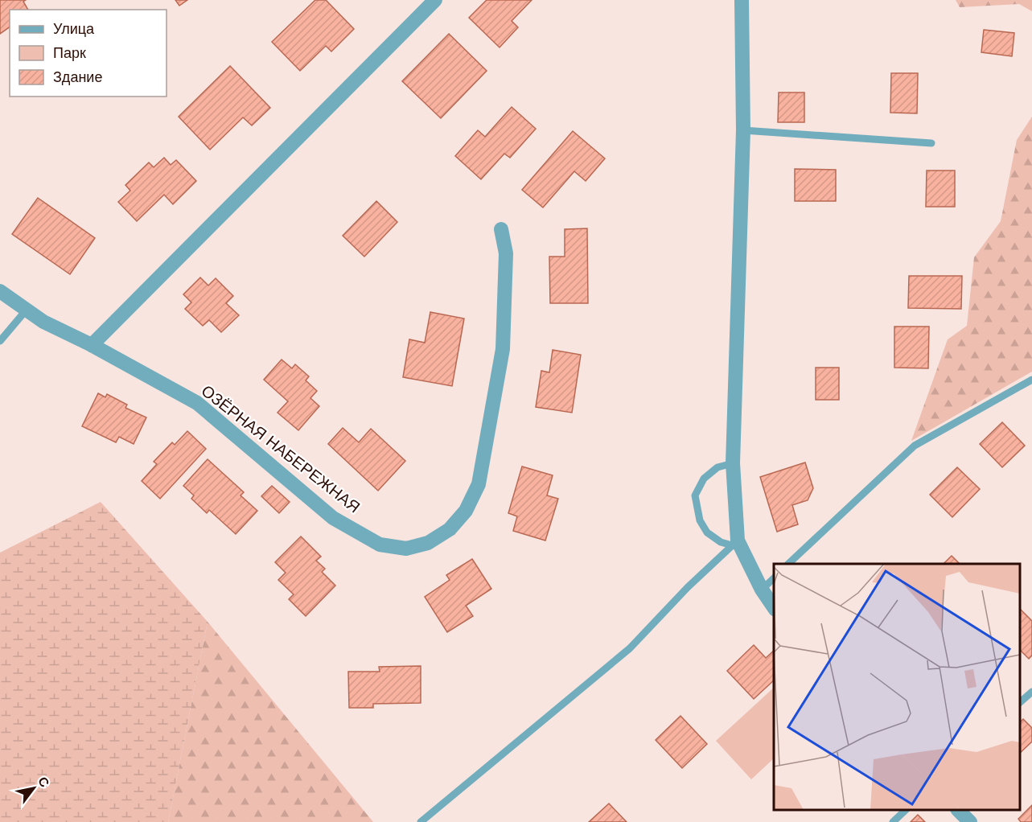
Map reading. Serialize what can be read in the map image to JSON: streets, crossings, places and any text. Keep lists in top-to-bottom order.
{
  "streets": {
    "street": ["ОЗЁРНАЯ НАБЕРЕЖНАЯ"]
  },
  "legend": ["Улица", "Парк", "Здание"],
  "north": "top right"
}
